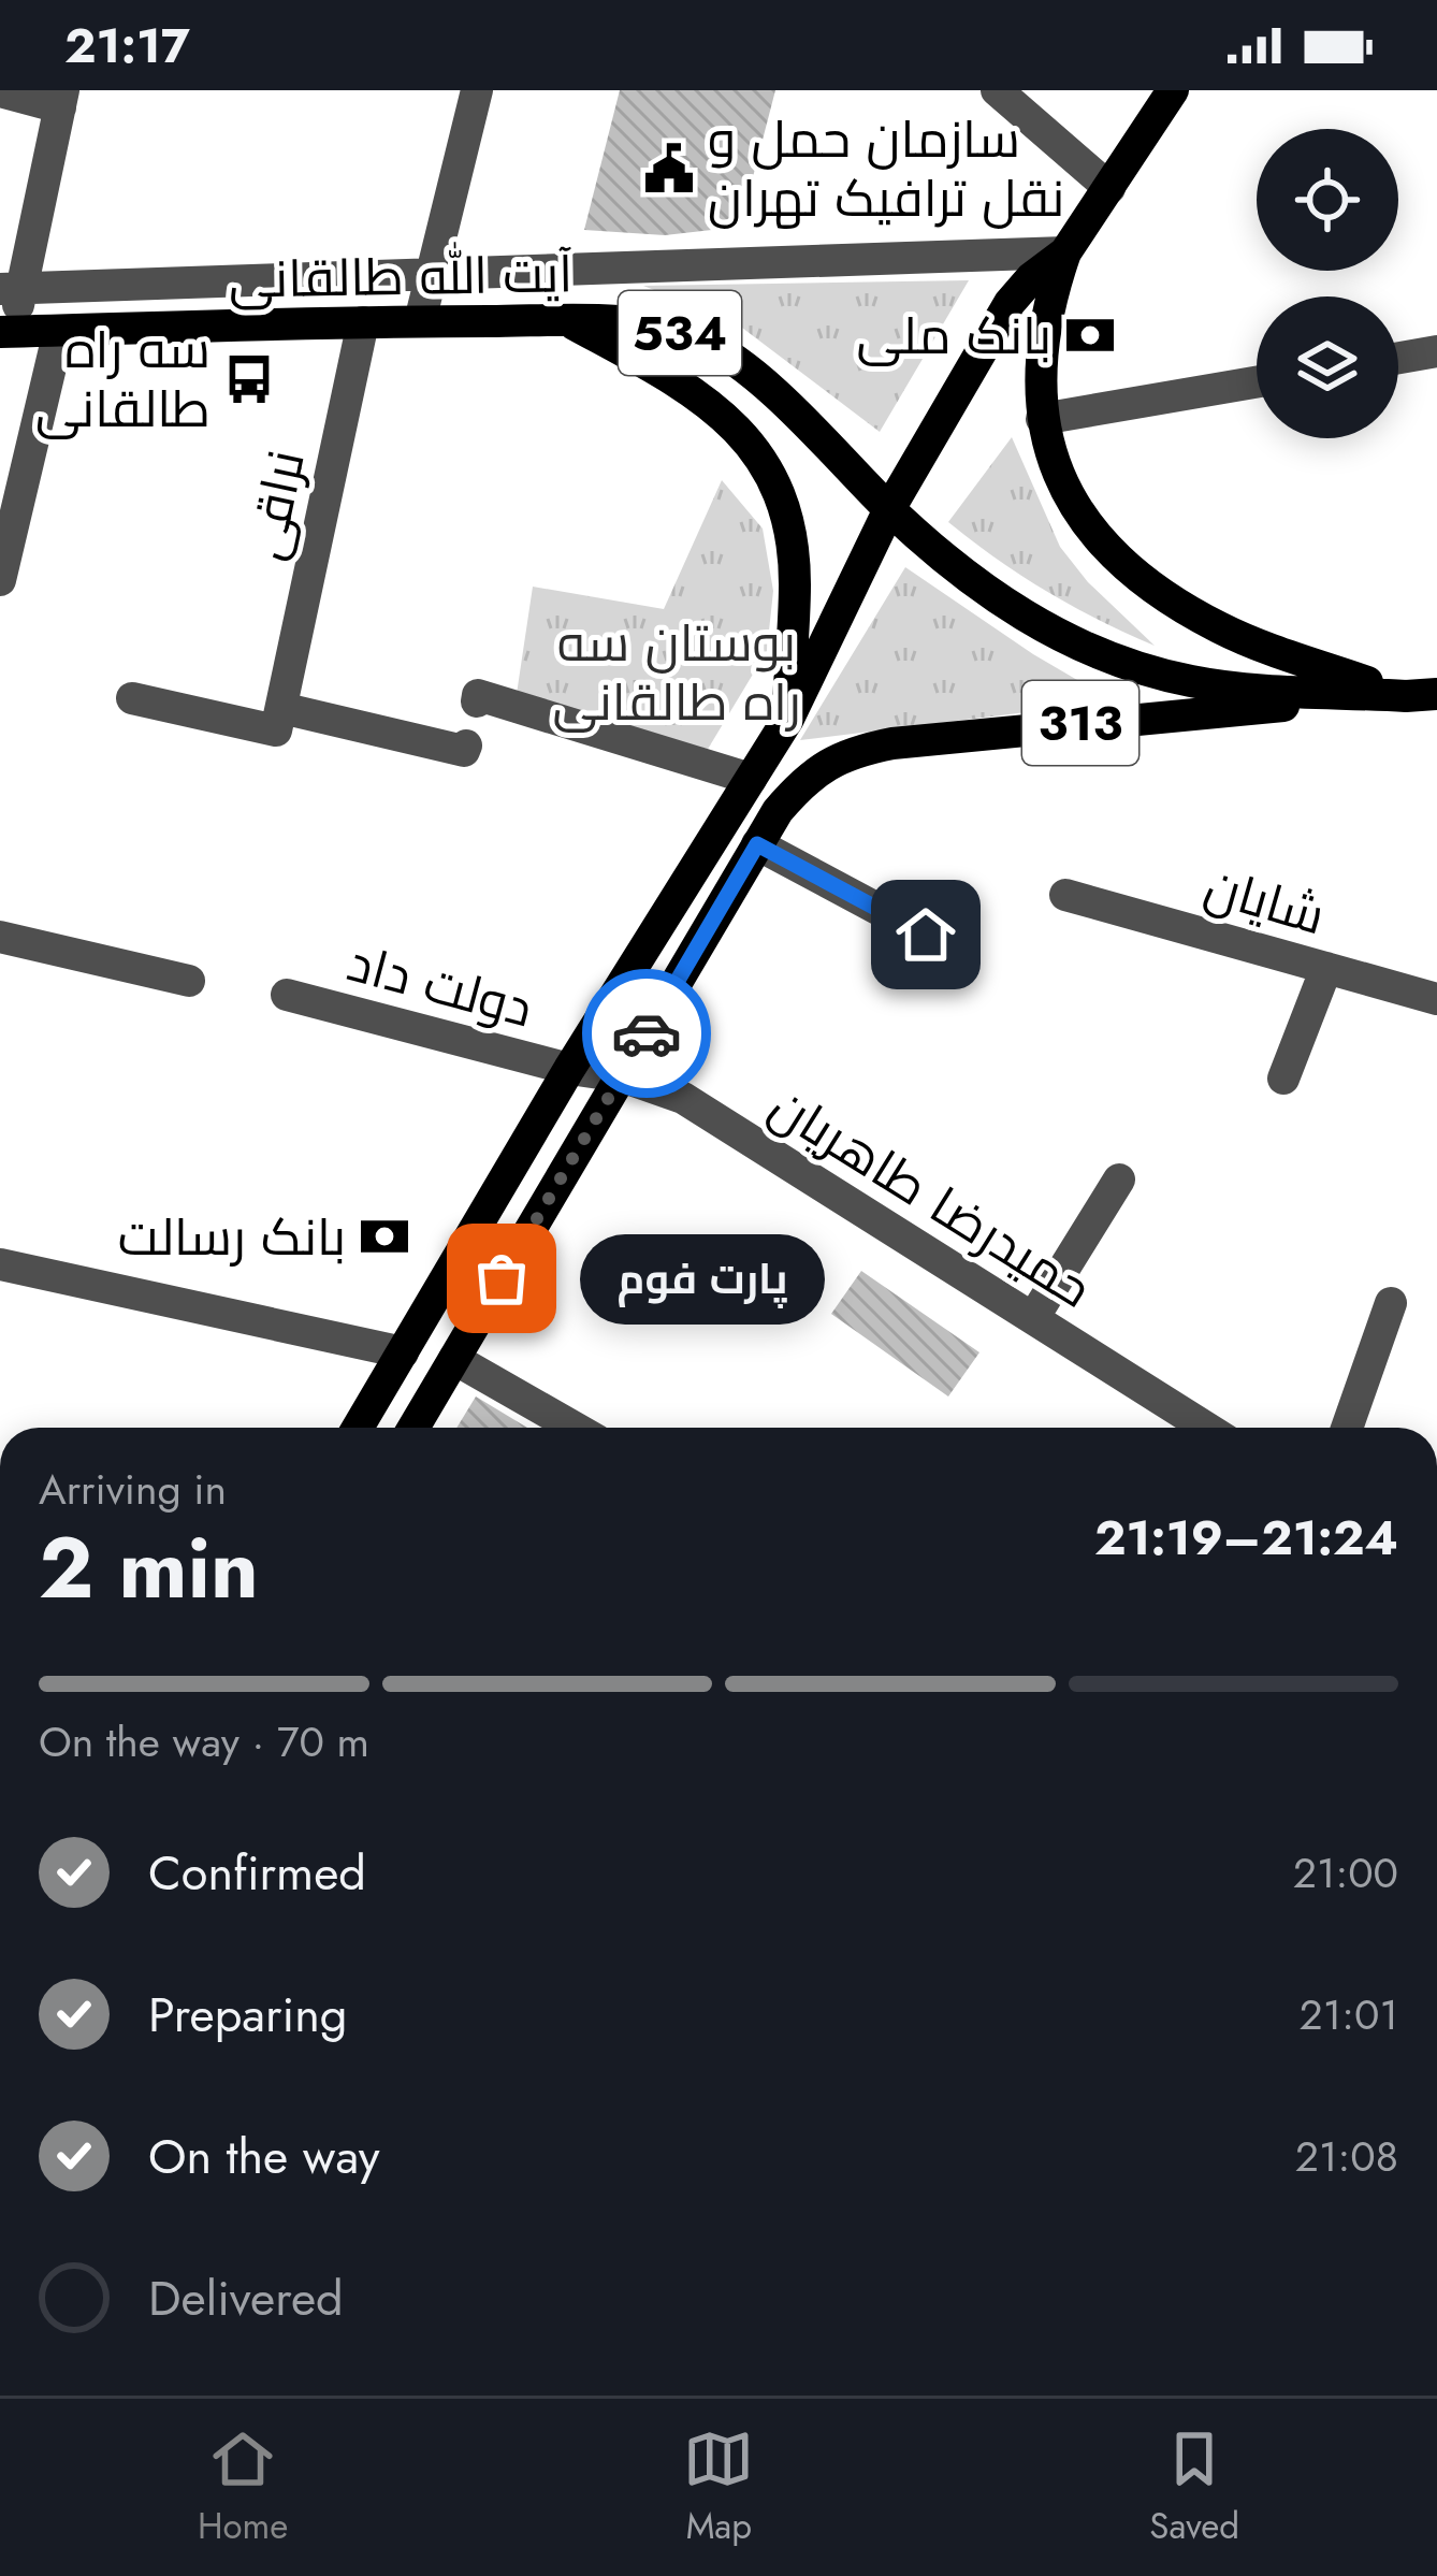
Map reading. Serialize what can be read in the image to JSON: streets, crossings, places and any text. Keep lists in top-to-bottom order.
{
  "streets": {
    "main road": ["آیت الله طالقانی", "534", "313"],
    "street": [
      "نراقی",
      "شایان",
      "دولت داد",
      "حمیدرضا طاهریان"
    ]
  },
  "crossings": [
    ["آیت الله طالقانی", "نراقی"],
    ["آیت الله طالقانی", "313"],
    ["313", "حمیدرضا طاهریان"],
    ["دولت داد", "حمیدرضا طاهریان"]
  ],
  "parks": ["بوستان سه راه طالقانی"],
  "places": {
    "public building": ["سازمان حمل و نقل ترافیک تهران"],
    "bank": ["بانک ملی", "بانک رسالت"],
    "bus stop": ["سه راه طالقانی"],
    "other": ["پارت فوم"]
  },
  "page": {
    "status": "21:17",
    "bubble": "پارت فوم",
    "heading": ["2 min", "Arriving in", "21:19–21:24"],
    "bar": "On the way · 70 m",
    "list": [
      ["Confirmed", "21:00"],
      ["Preparing", "21:01"],
      ["On the way", "21:08"],
      "Delivered"
    ],
    "tabs": ["Home", "Map", "Saved"]
  }
}
